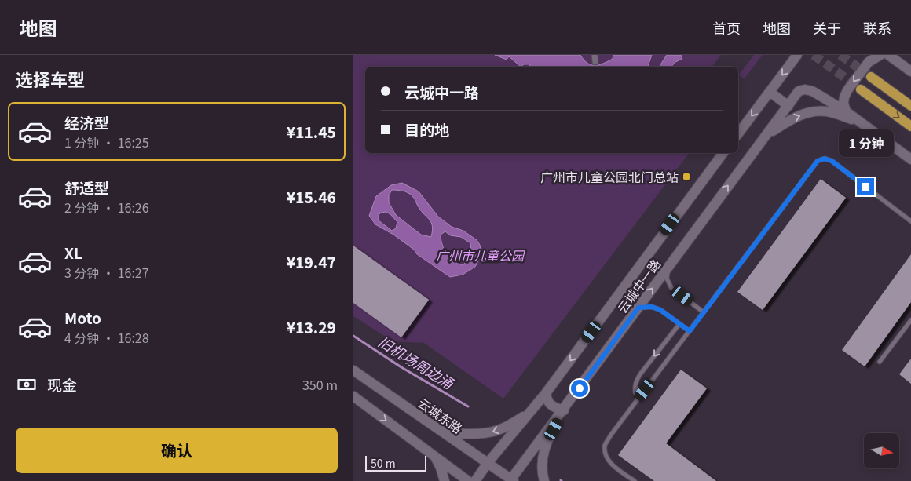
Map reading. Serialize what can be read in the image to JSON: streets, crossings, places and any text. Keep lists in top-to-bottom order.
{
  "streets": {
    "main road": ["云城中一路", "云城东路"]
  },
  "crossings": [
    ["云城中一路", "云城东路"]
  ],
  "water": ["旧机场周边涌"],
  "parks": ["广州市儿童公园"],
  "places": {
    "transit": ["广州市儿童公园北门总站"]
  },
  "scale_bar": "50 m",
  "north": "right",
  "page": {
    "header": "地图",
    "nav": [
      "首页",
      "地图",
      "关于",
      "联系"
    ],
    "heading": "选择车型",
    "banner": ["云城中一路", "目的地"],
    "list": [
      {
        "name": "经济型",
        "note": "1 分钟 · 16:25",
        "value": "¥11.45"
      },
      {
        "name": "舒适型",
        "note": "2 分钟 · 16:26",
        "value": "¥15.46"
      },
      {
        "name": "XL",
        "note": "3 分钟 · 16:27",
        "value": "¥19.47"
      },
      {
        "name": "Moto",
        "note": "4 分钟 · 16:28",
        "value": "¥13.29"
      }
    ],
    "bubble": "1 分钟",
    "pay": ["现金", "350 m"],
    "buttons": "确认",
    "scale": "50 m"
  }
}
